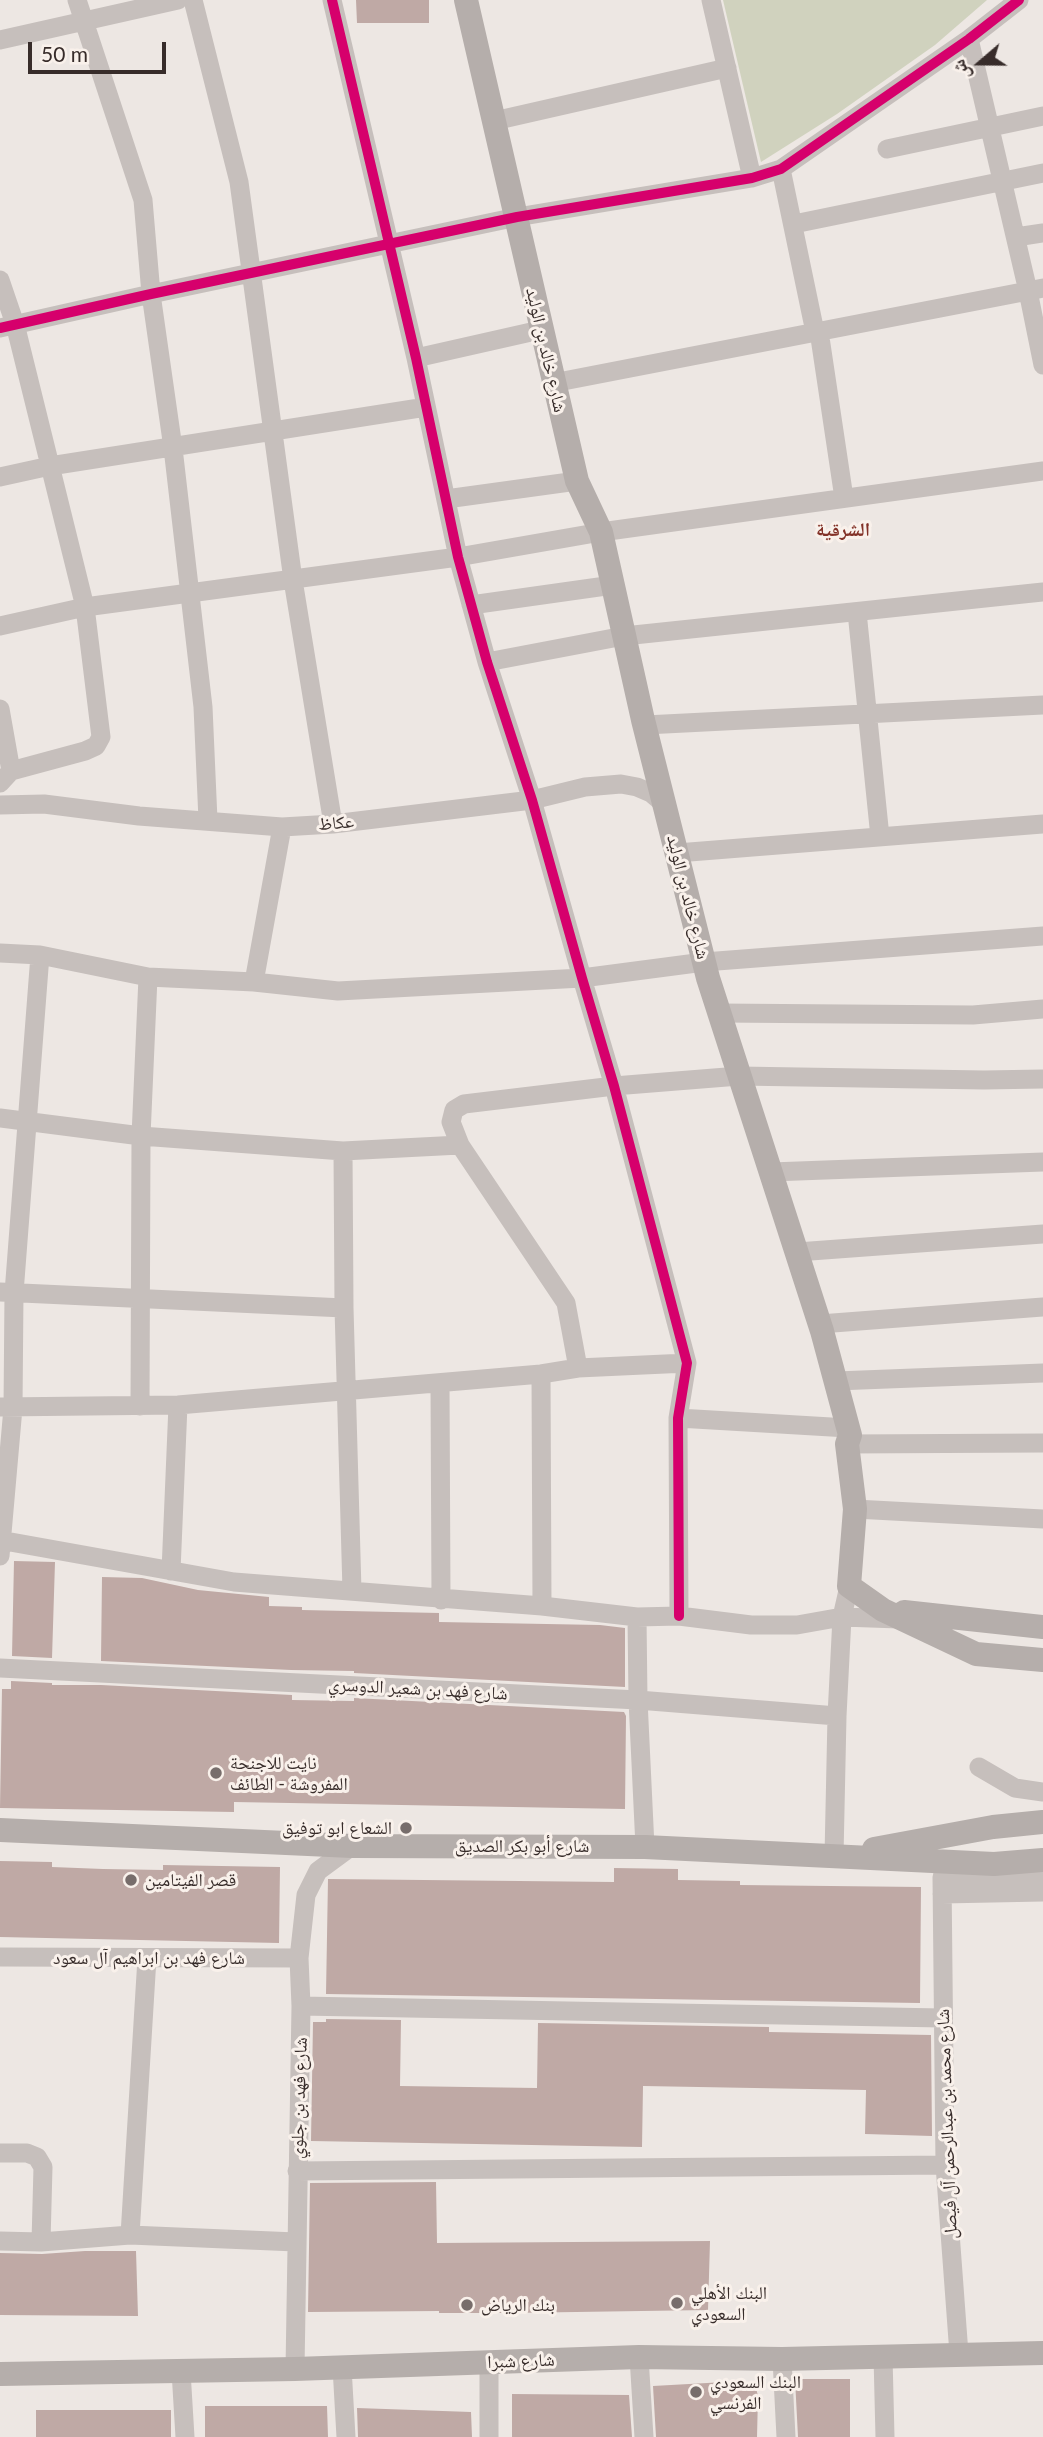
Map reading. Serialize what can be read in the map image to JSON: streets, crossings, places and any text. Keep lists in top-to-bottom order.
{
  "streets": {
    "main road": ["شارع خالد بن الوليد", "شارع أبو بكر الصديق", "شارع شبرا"],
    "street": [
      "عكاظ",
      "شارع فهد بن شعير الدوسري",
      "شارع فهد بن ابراهيم آل سعود",
      "شارع فهد بن جلوي",
      "شارع محمد بن عبدالرحمن آل فيصل"
    ]
  },
  "crossings": [
    ["شارع خالد بن الوليد", "عكاظ"],
    ["شارع أبو بكر الصديق", "شارع فهد بن جلوي"],
    ["شارع فهد بن ابراهيم آل سعود", "شارع فهد بن جلوي"],
    ["شارع فهد بن جلوي", "شارع شبرا"],
    ["شارع محمد بن عبدالرحمن آل فيصل", "شارع شبرا"]
  ],
  "districts": ["الشرقية"],
  "places": [
    "نايت للاجنحة المفروشة - الطائف",
    "الشعاع ابو توفيق",
    "قصر الفيتامين",
    "البنك الأهلي السعودي",
    "بنك الرياض",
    "البنك السعودي الفرنسي"
  ],
  "scale_bar": "50 m",
  "north": "left"
}
